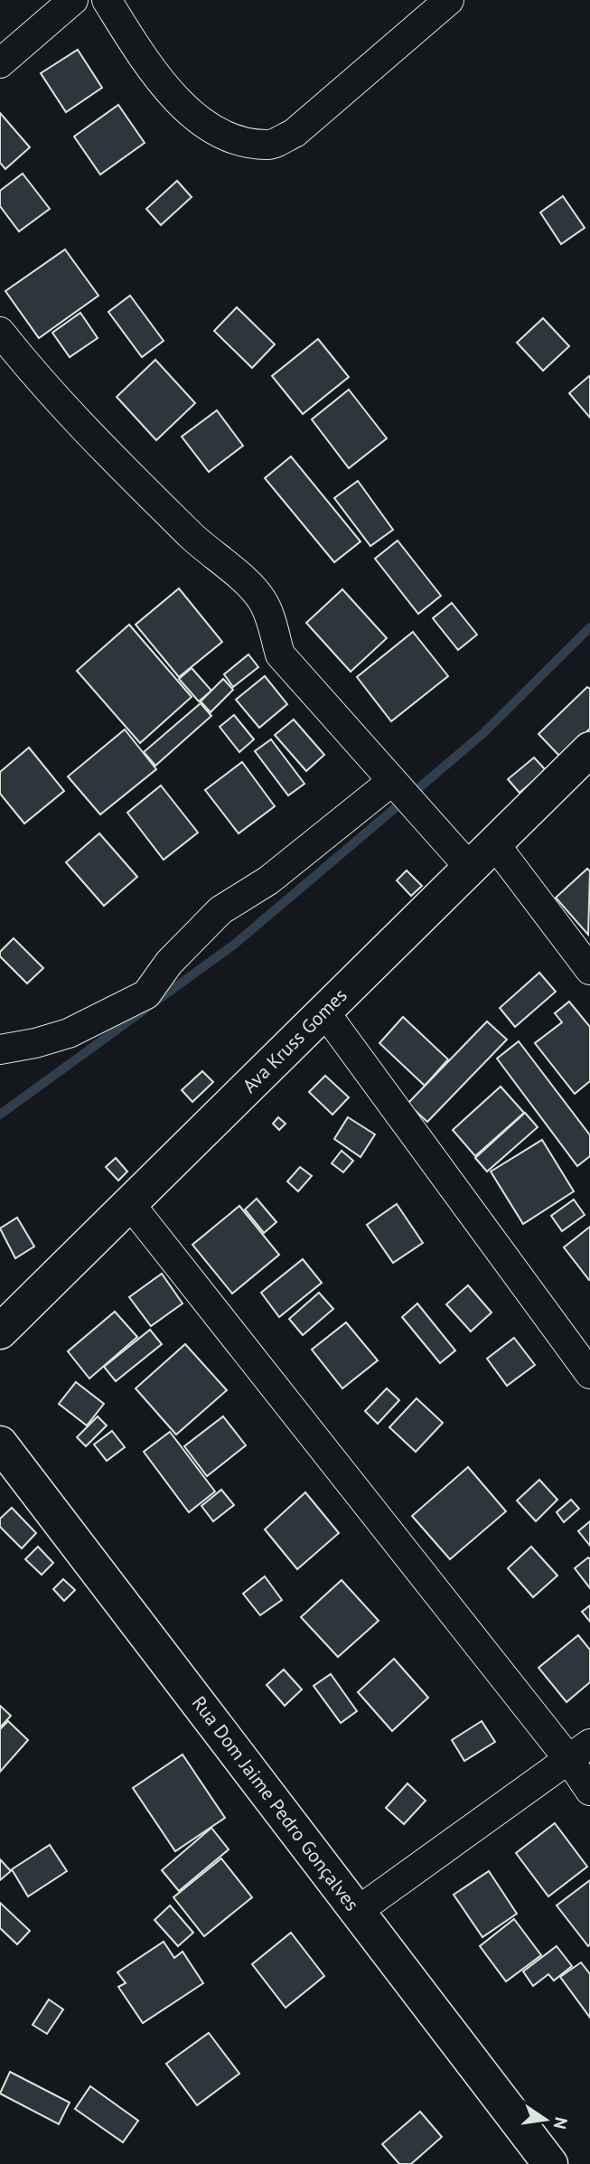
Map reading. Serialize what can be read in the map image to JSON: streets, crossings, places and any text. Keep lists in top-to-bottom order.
{
  "streets": {
    "main road": ["Ava Kruss Gomes", "Rua Dom Jaime Pedro Gonçalves"]
  },
  "north": "right"
}
